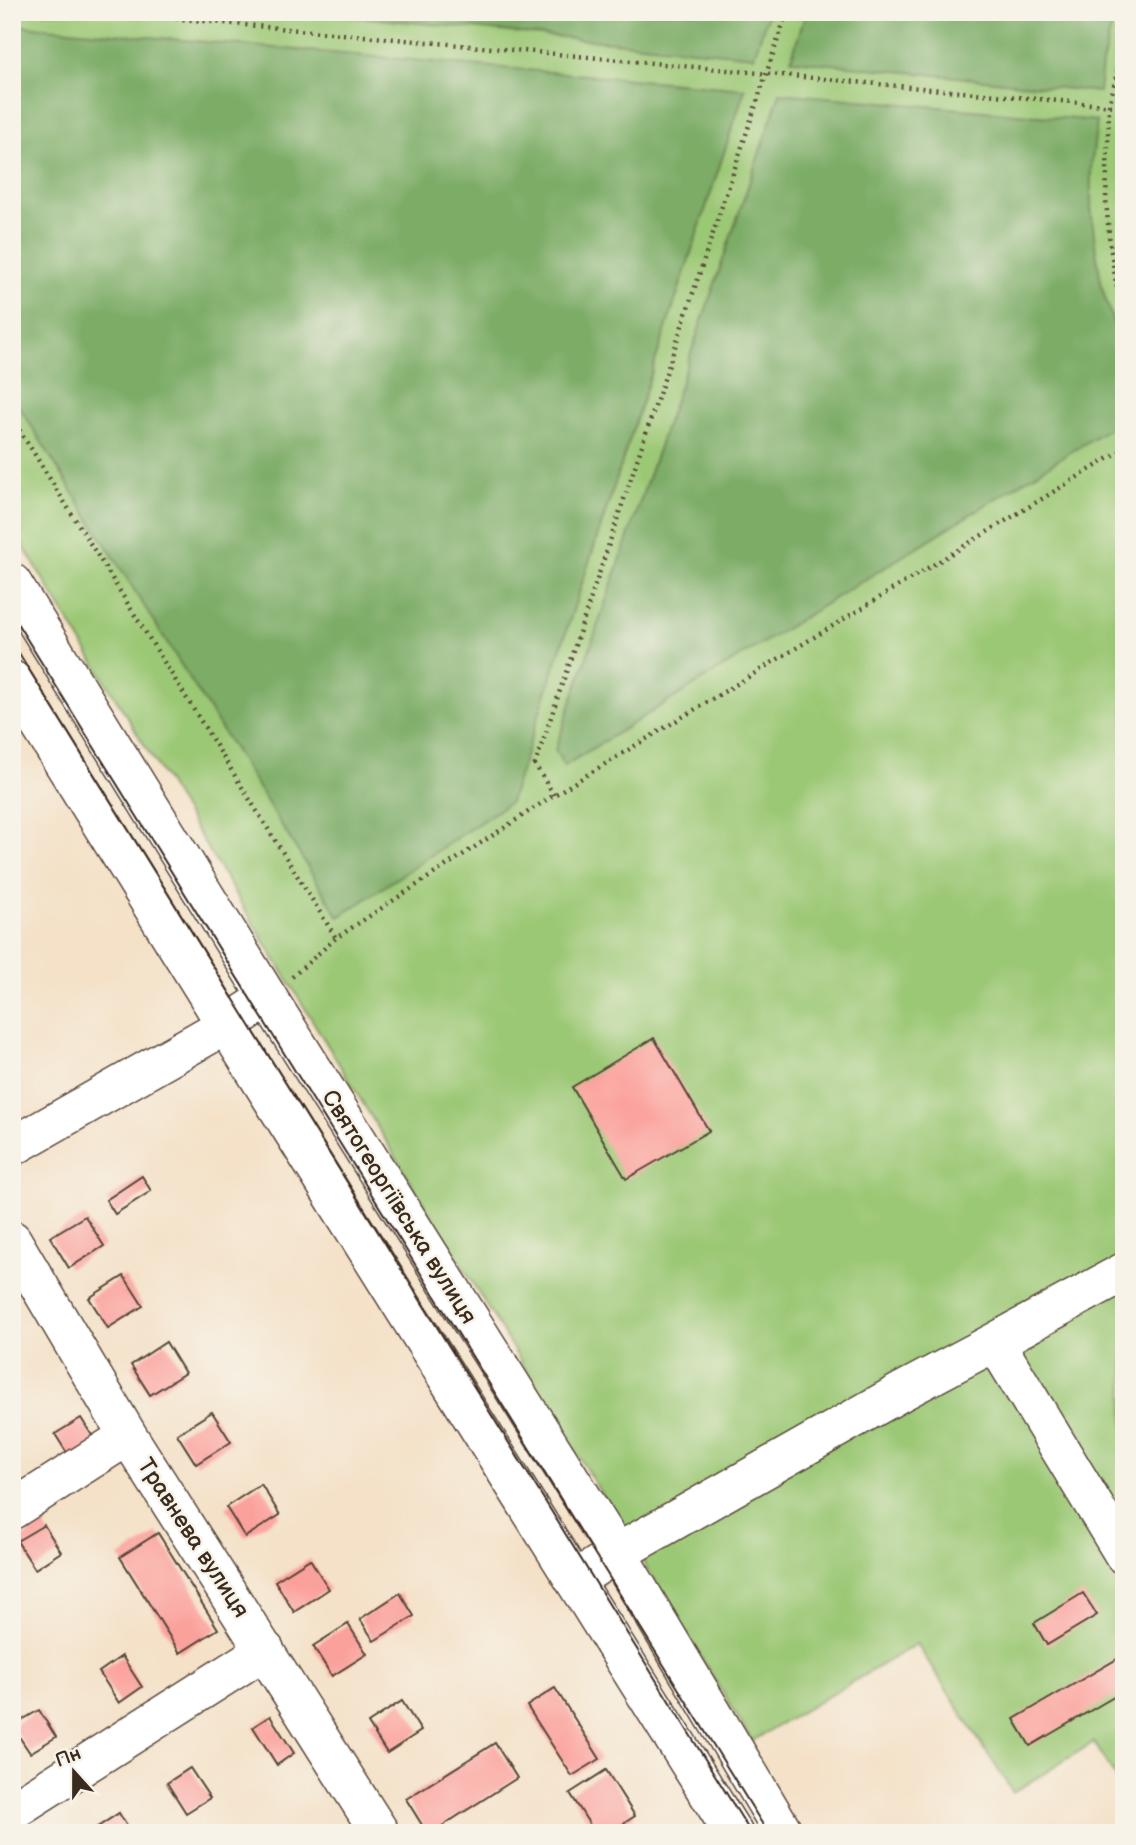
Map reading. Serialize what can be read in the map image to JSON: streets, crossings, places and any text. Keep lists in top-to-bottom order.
{
  "streets": {
    "main road": ["Святогеоргіївська вулиця", "Травнева вулиця"]
  },
  "north": "top"
}
